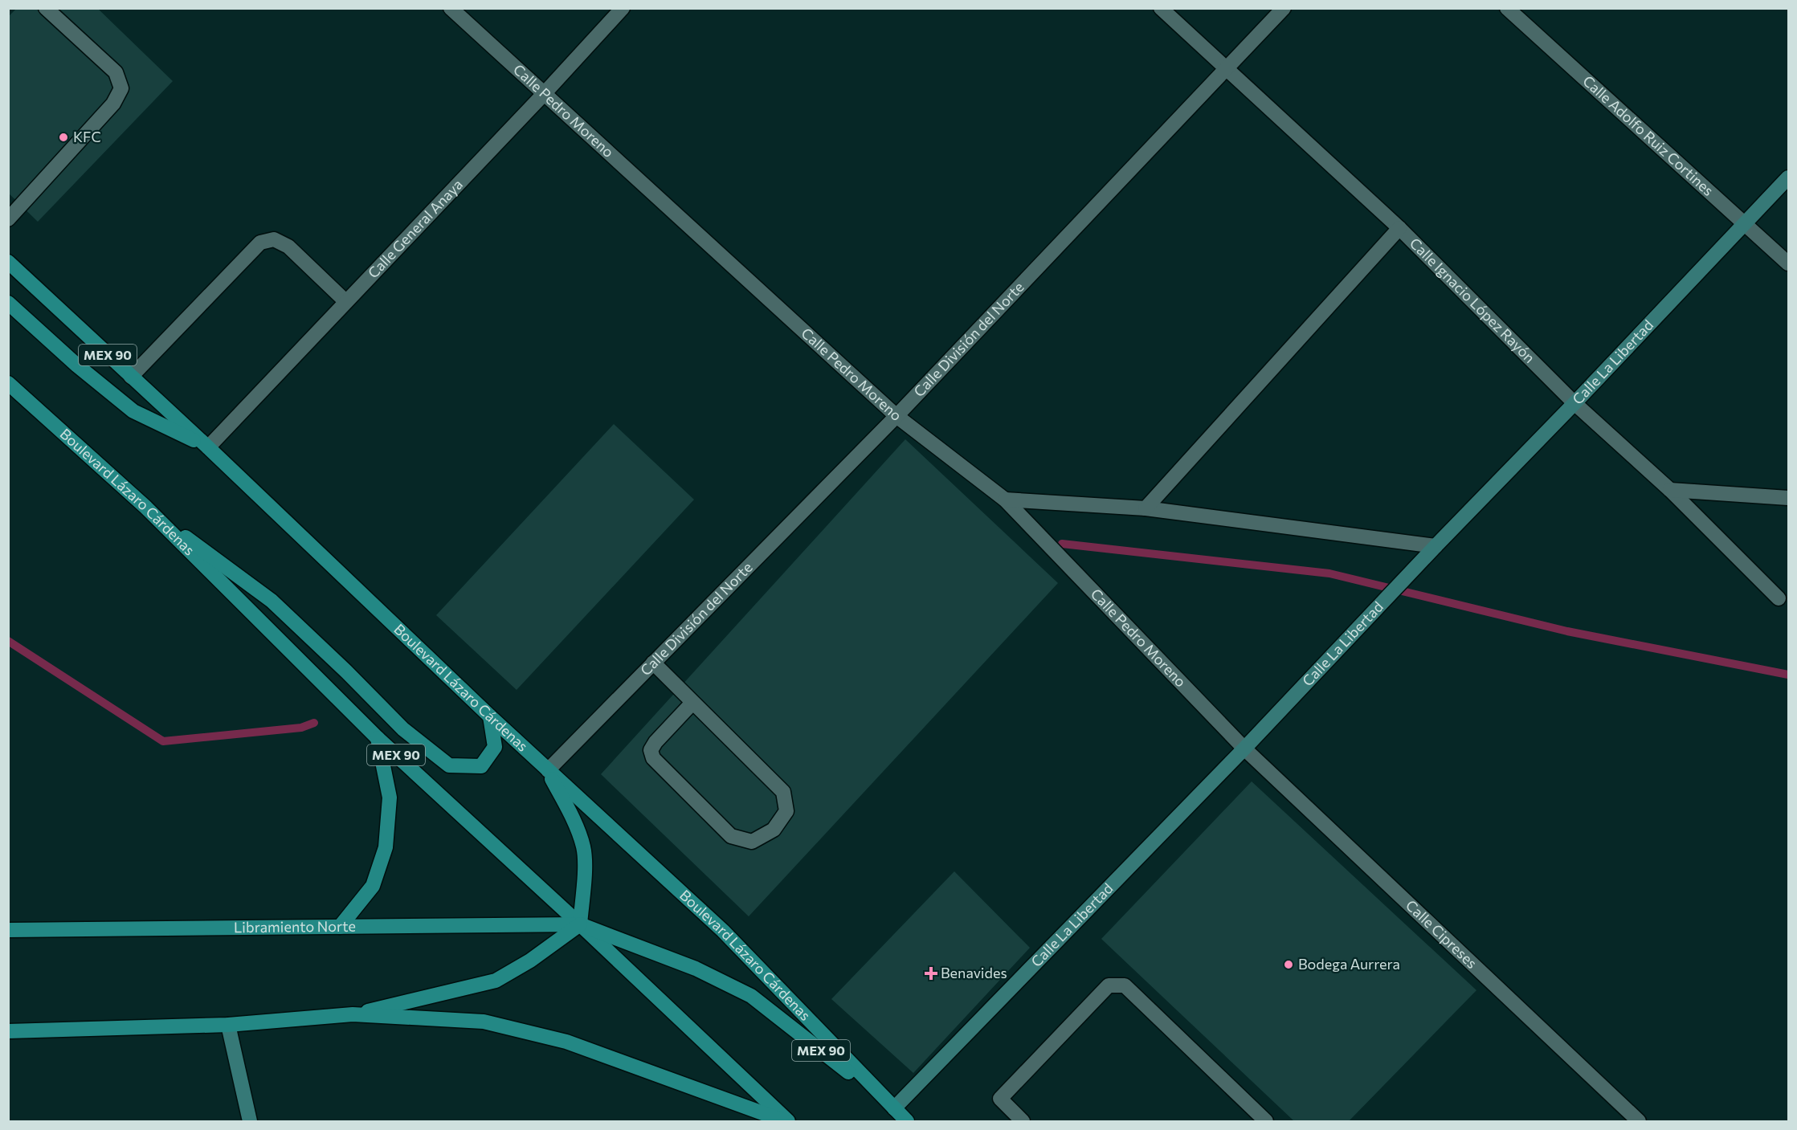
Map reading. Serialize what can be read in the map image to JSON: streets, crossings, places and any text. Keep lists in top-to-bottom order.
{
  "streets": {
    "main road": ["MEX 90", "Boulevard Lázaro Cárdenas", "Libramiento Norte"],
    "street": [
      "Calle Pedro Moreno",
      "Calle Adolfo Ruiz Cortines",
      "Calle General Anaya",
      "Calle Ignacio López Rayón",
      "Calle División del Norte",
      "Calle La Libertad",
      "Calle Cipreses"
    ]
  },
  "crossings": [
    ["Calle Pedro Moreno", "Calle General Anaya"],
    ["Calle Pedro Moreno", "Calle División del Norte"],
    ["Calle Pedro Moreno", "Calle La Libertad"],
    ["Calle Pedro Moreno", "Calle Cipreses"],
    ["Calle Adolfo Ruiz Cortines", "Calle La Libertad"],
    ["Calle General Anaya", "Boulevard Lázaro Cárdenas"],
    ["Calle Ignacio López Rayón", "Calle División del Norte"],
    ["Calle Ignacio López Rayón", "Calle La Libertad"],
    ["Calle División del Norte", "Boulevard Lázaro Cárdenas"],
    ["MEX 90", "Calle La Libertad"],
    ["MEX 90", "Boulevard Lázaro Cárdenas"],
    ["MEX 90", "Libramiento Norte"],
    ["Calle La Libertad", "Boulevard Lázaro Cárdenas"],
    ["Calle La Libertad", "Calle Cipreses"],
    ["Boulevard Lázaro Cárdenas", "Libramiento Norte"]
  ],
  "places": {
    "other": ["KFC", "Bodega Aurrera"],
    "health": ["Benavides"]
  }
}
